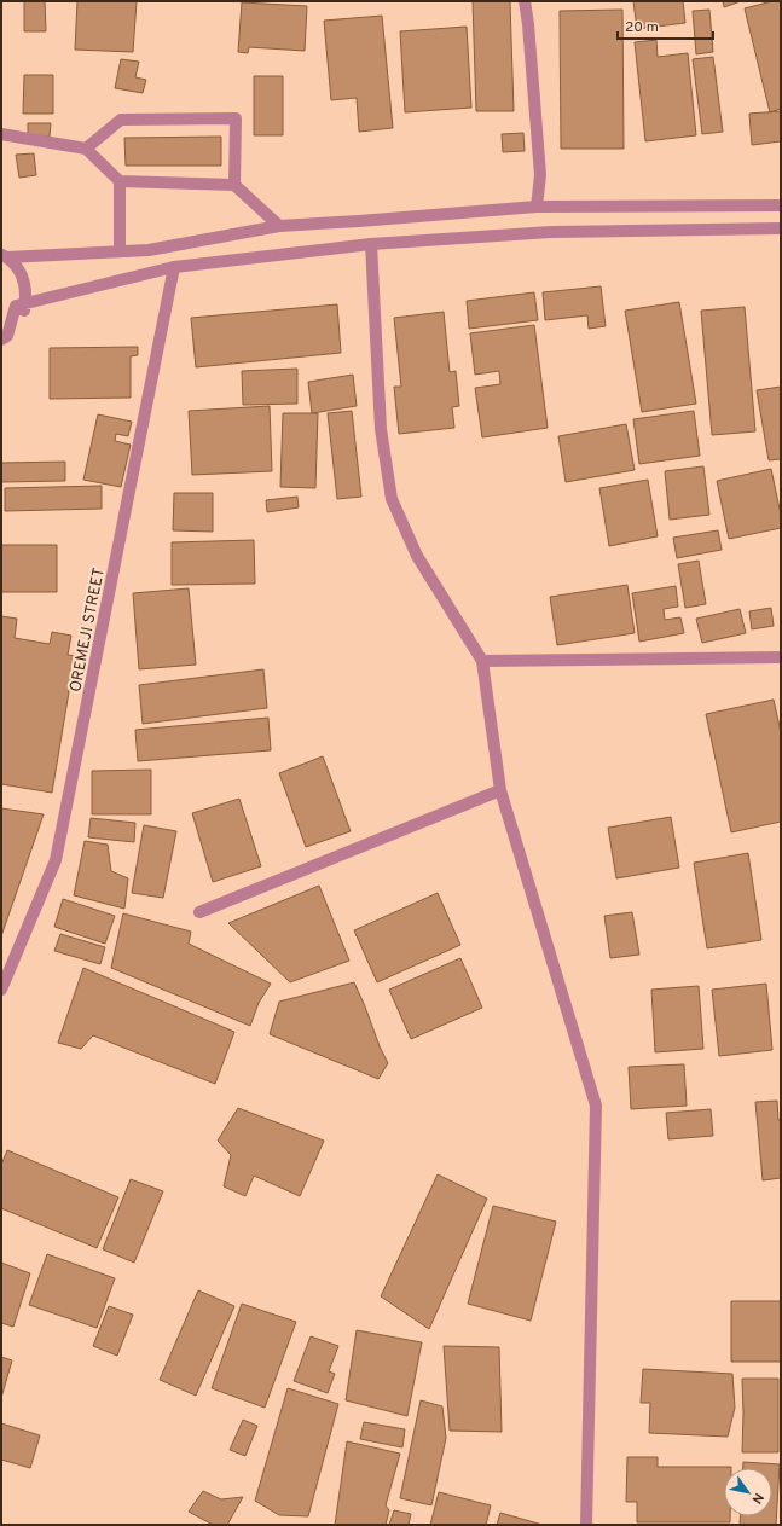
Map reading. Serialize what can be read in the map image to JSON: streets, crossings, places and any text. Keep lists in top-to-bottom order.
{
  "streets": {
    "street": ["OREMEJI STREET"]
  },
  "scale_bar": "20 m",
  "north": "bottom right"
}
